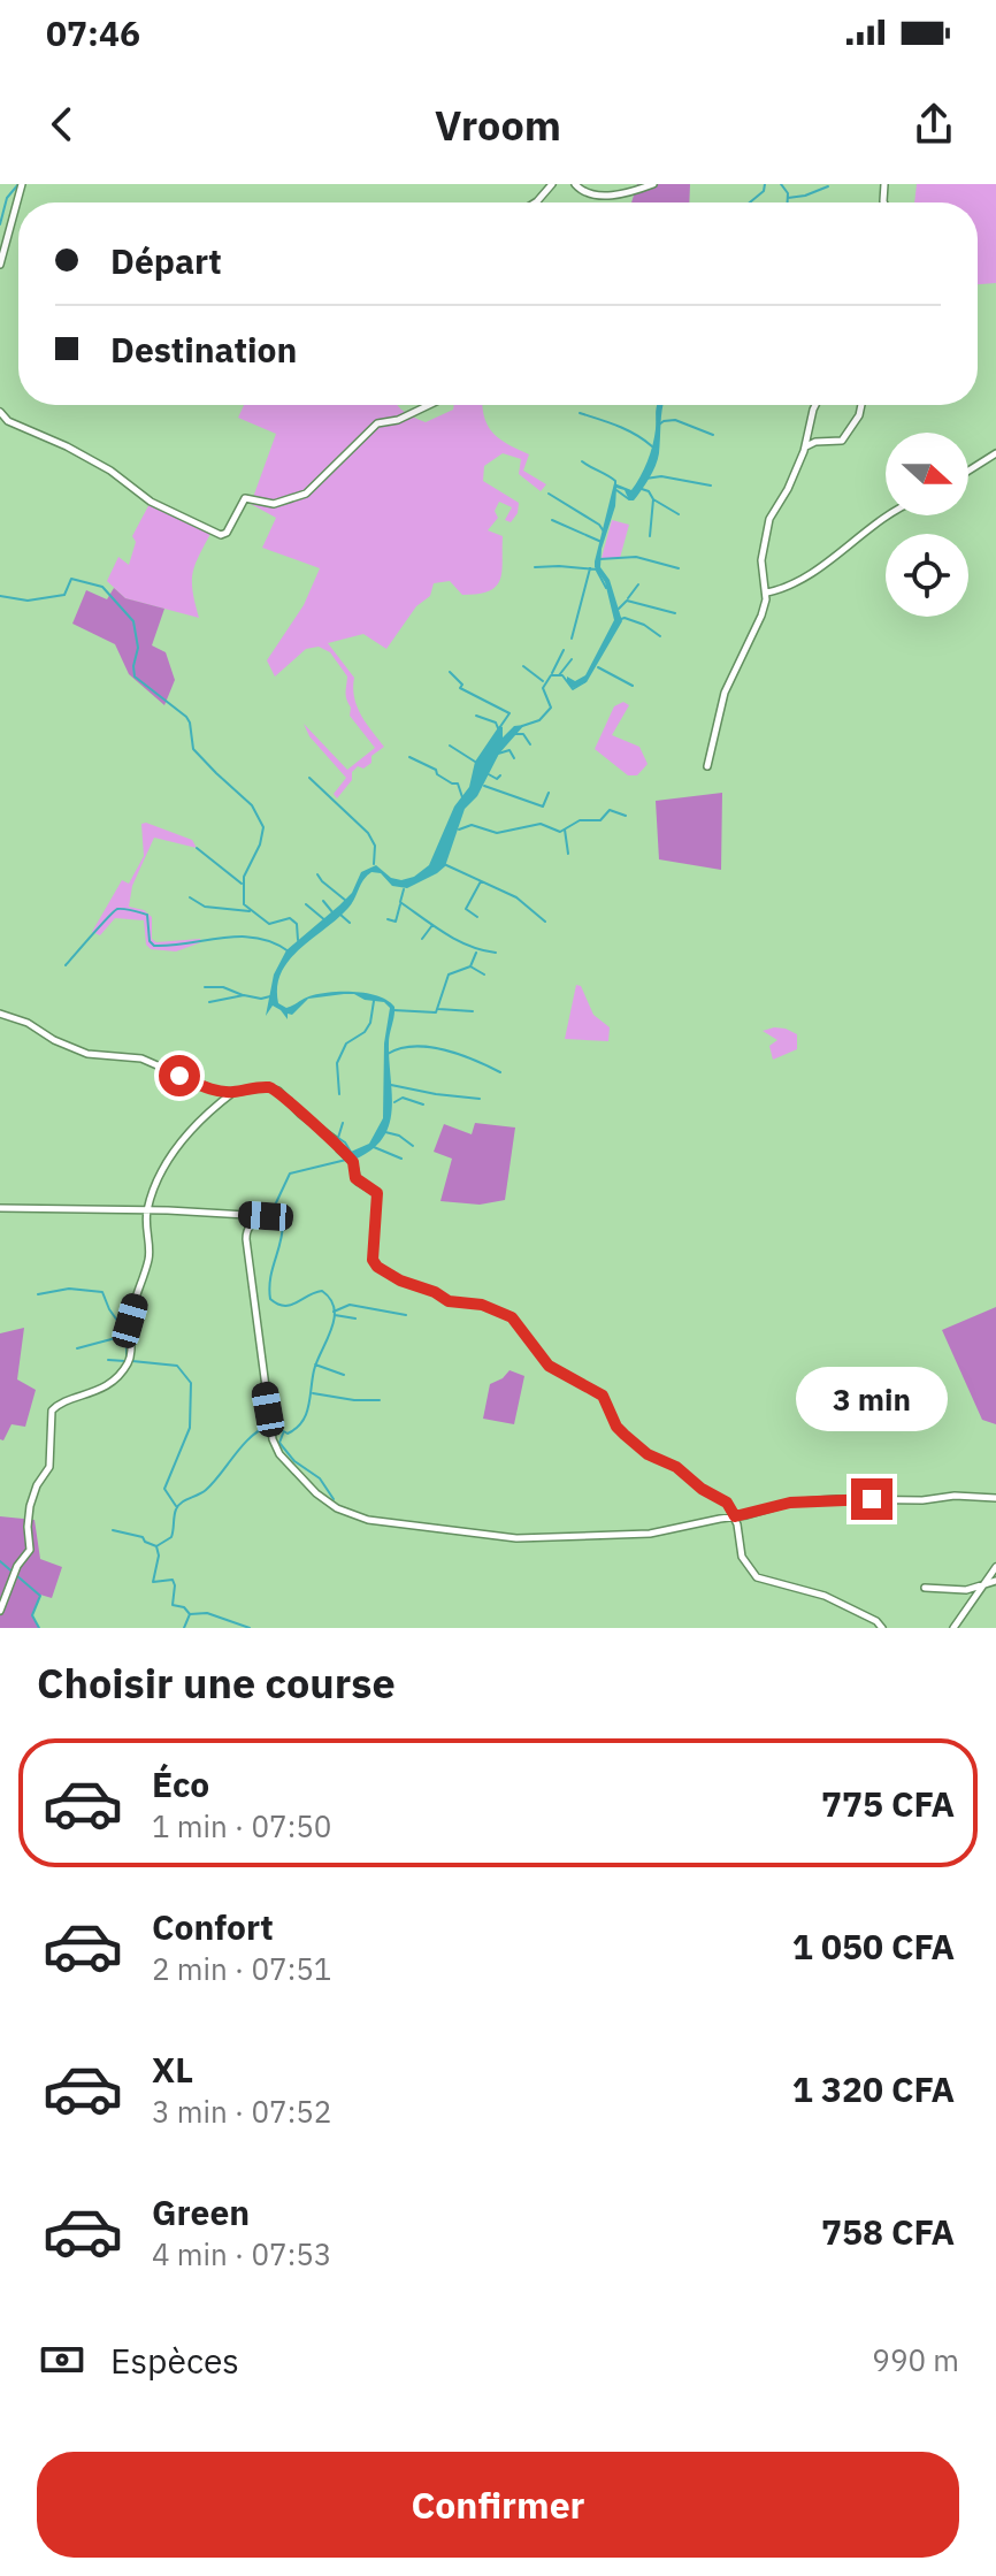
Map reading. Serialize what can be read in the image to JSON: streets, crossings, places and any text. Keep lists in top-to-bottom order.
{
  "north": "right",
  "page": {
    "status": "07:46",
    "header": "Vroom",
    "banner": ["Départ", "Destination"],
    "bubble": "3 min",
    "heading": "Choisir une course",
    "list": [
      {
        "name": "Éco",
        "note": "1 min · 07:50",
        "value": "775 CFA"
      },
      {
        "name": "Confort",
        "note": "2 min · 07:51",
        "value": "1 050 CFA"
      },
      {
        "name": "XL",
        "note": "3 min · 07:52",
        "value": "1 320 CFA"
      },
      {
        "name": "Green",
        "note": "4 min · 07:53",
        "value": "758 CFA"
      }
    ],
    "pay": ["Espèces", "990 m"],
    "buttons": "Confirmer"
  }
}
